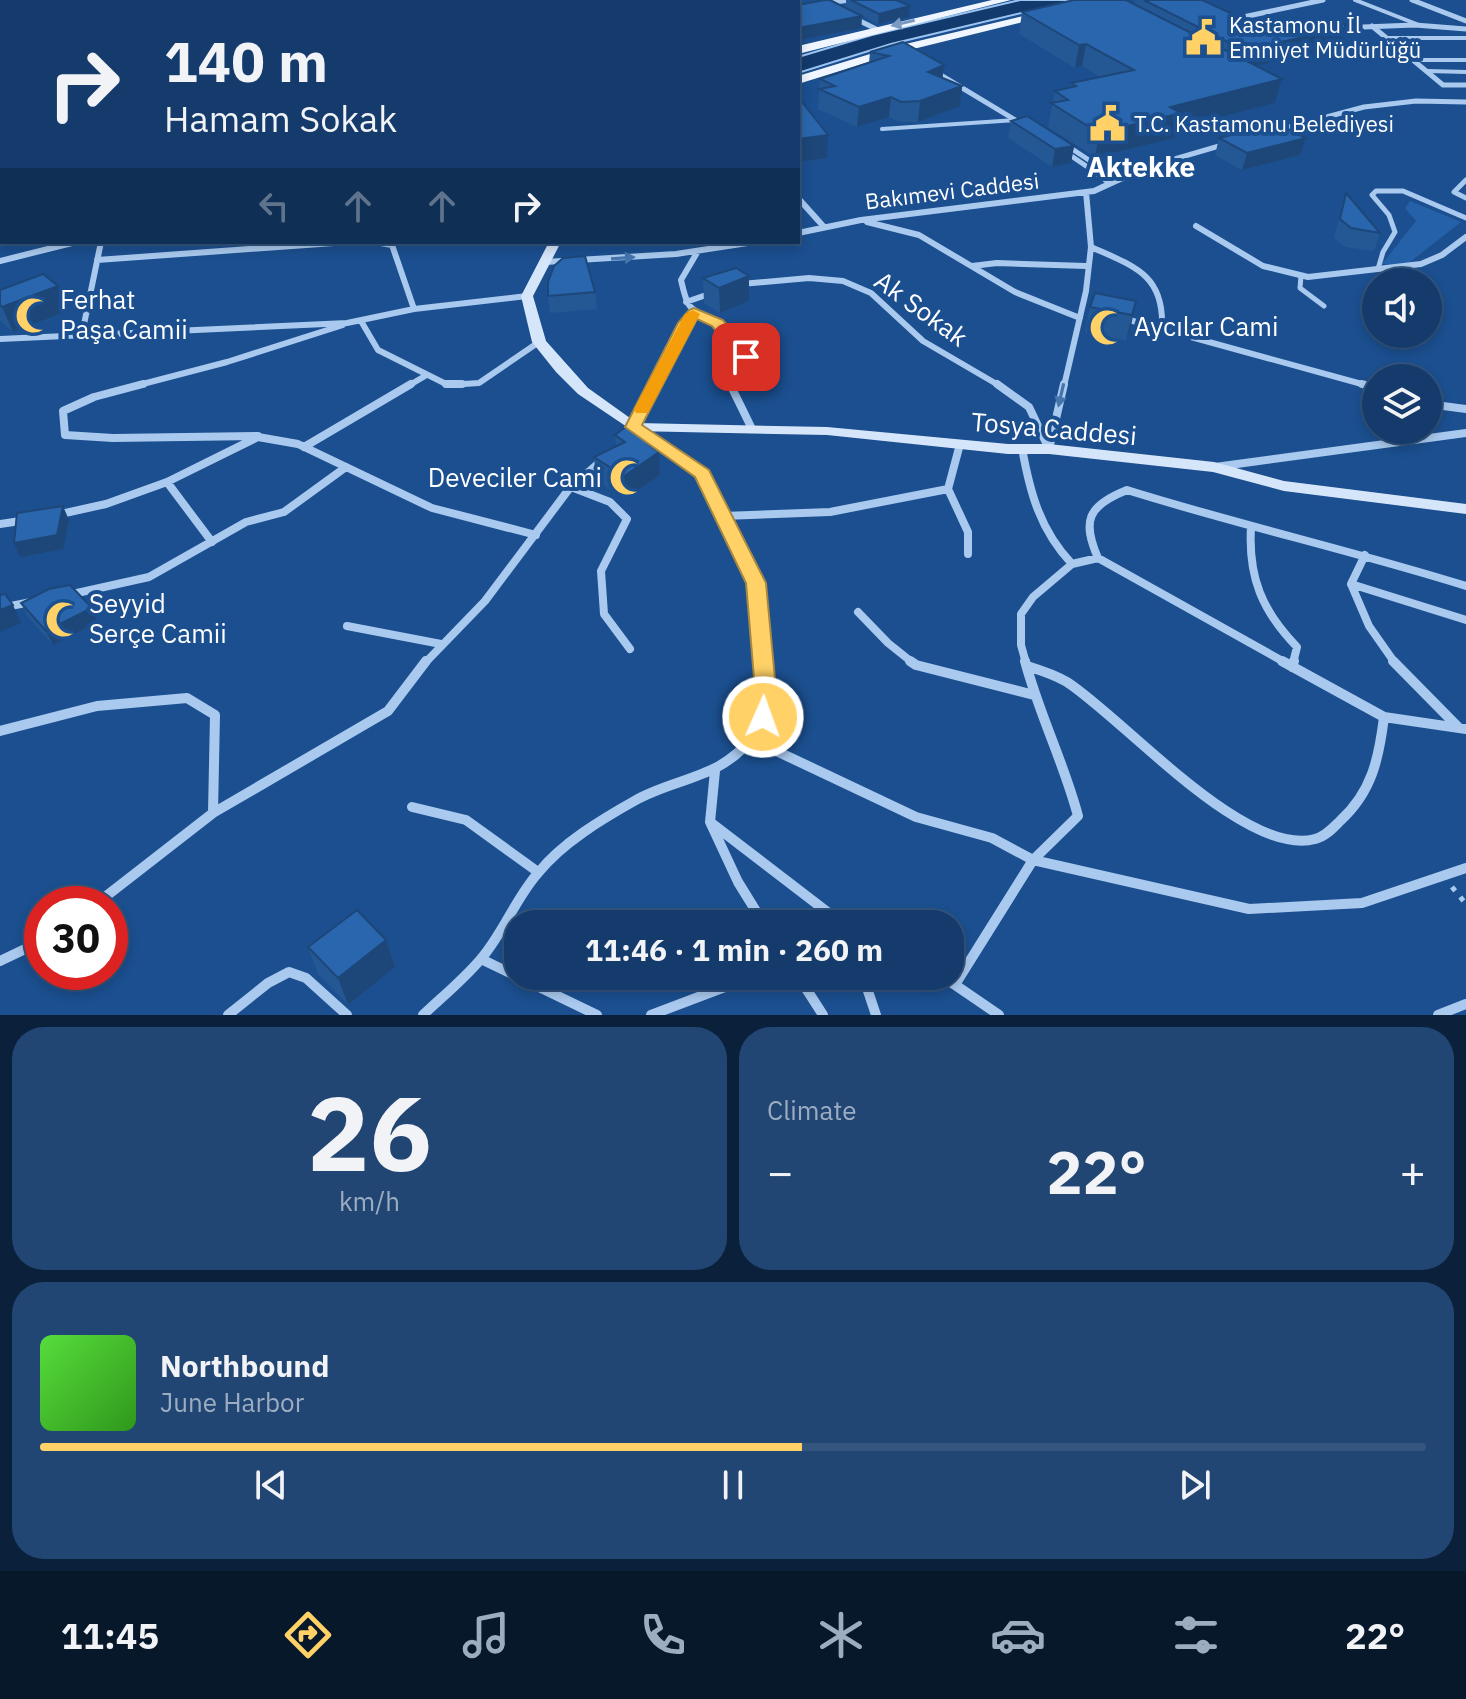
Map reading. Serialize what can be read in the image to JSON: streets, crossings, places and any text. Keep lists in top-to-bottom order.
{
  "streets": {
    "main road": ["Tosya Caddesi"],
    "street": ["Bakımevi Caddesi", "Ak Sokak"]
  },
  "crossings": [
    ["Ak Sokak", "Tosya Caddesi"]
  ],
  "districts": ["Aktekke"],
  "places": {
    "public building": ["Kastamonu İl Emniyet Müdürlüğü", "T.C. Kastamonu Belediyesi"],
    "mosque": [
      "Ferhat Paşa Camii",
      "Aycılar Cami",
      "Deveciler Cami",
      "Seyyid Serçe Camii"
    ]
  },
  "page": {
    "turn": ["140 m", "Hamam Sokak"],
    "limit": "30",
    "trip": "11:46 · 1 min · 260 m",
    "tile": [
      ["26", "km/h"],
      "Climate"
    ],
    "heat": ["−", "22°", "+"],
    "song": ["Northbound", "June Harbor"],
    "tabs": ["11:45", "22°"]
  }
}
